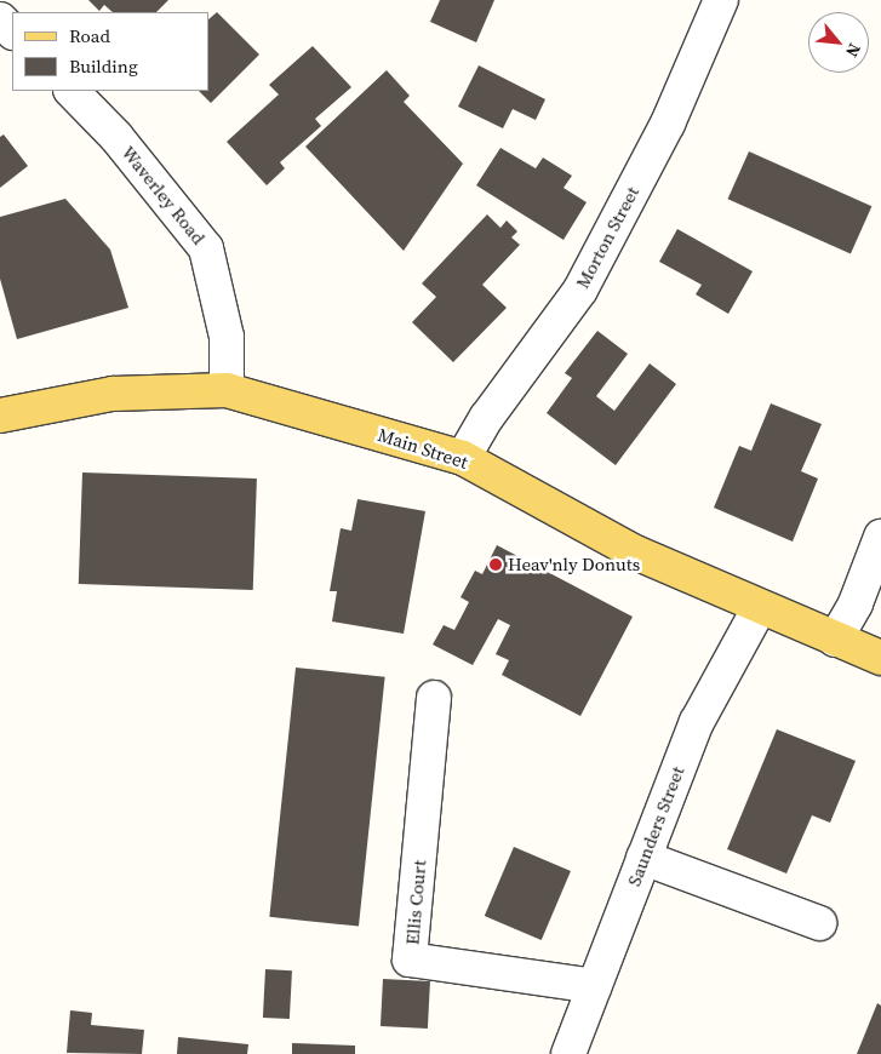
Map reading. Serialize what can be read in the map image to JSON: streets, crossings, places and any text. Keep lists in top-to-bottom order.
{
  "streets": {
    "main road": ["Main Street"],
    "street": [
      "Waverley Road",
      "Morton Street",
      "Saunders Street",
      "Ellis Court"
    ]
  },
  "crossings": [
    ["Waverley Road", "Main Street"],
    ["Morton Street", "Main Street"],
    ["Main Street", "Saunders Street"],
    ["Saunders Street", "Ellis Court"]
  ],
  "places": ["Heav'nly Donuts"],
  "legend": ["Road", "Building"],
  "north": "bottom right"
}
